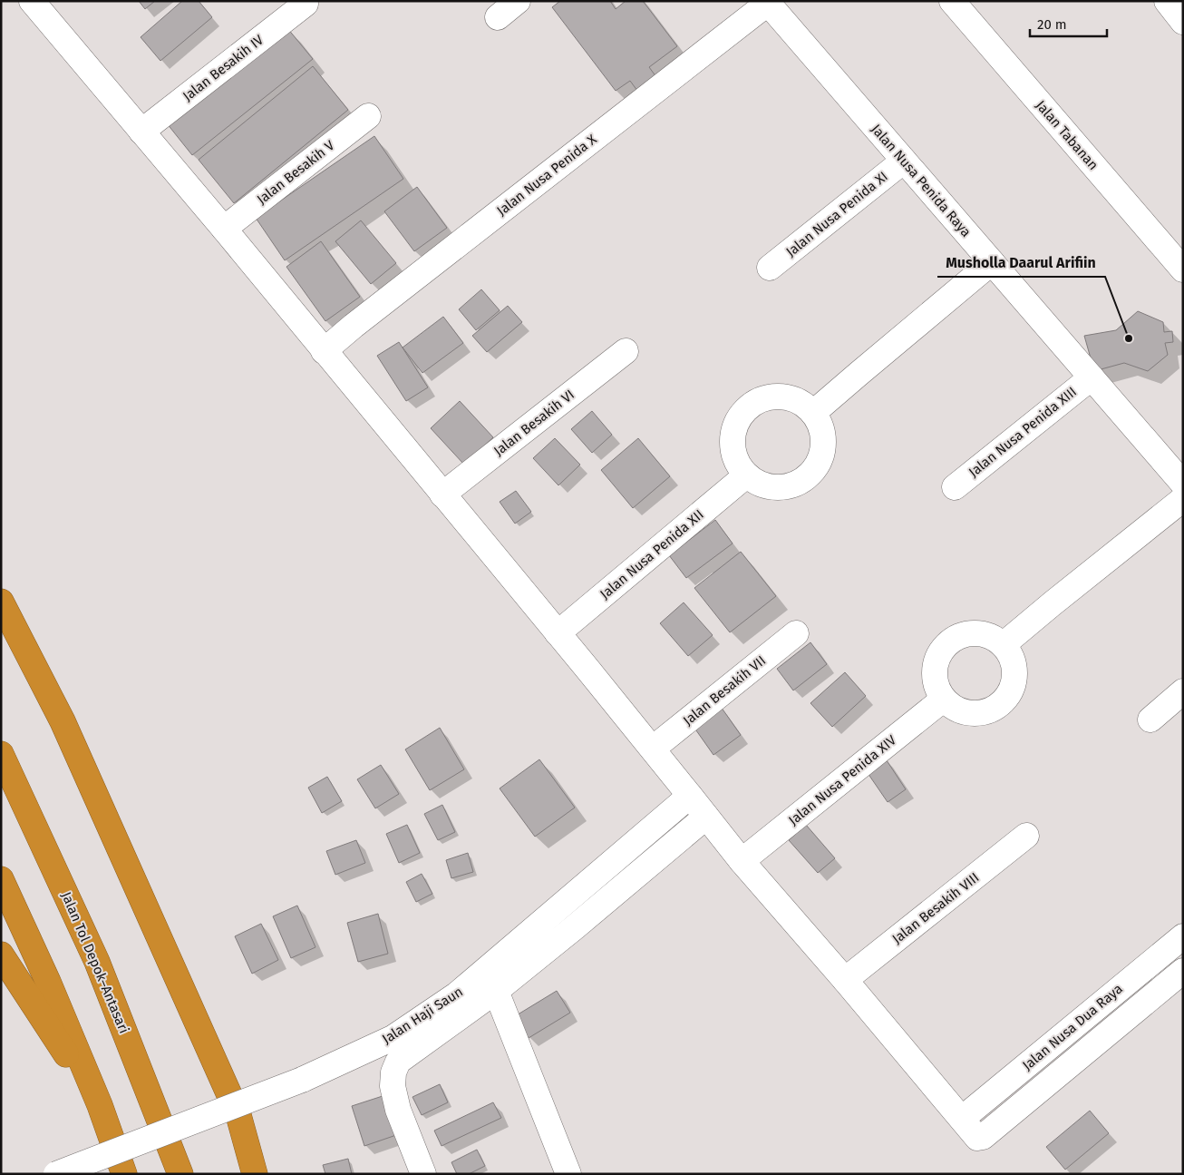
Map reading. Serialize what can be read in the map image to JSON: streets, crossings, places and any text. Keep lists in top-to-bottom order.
{
  "streets": {
    "highway": ["Jalan Tol Depok–Antasari"],
    "street": [
      "Jalan Besakih IV",
      "Jalan Tabanan",
      "Jalan Besakih V",
      "Jalan Nusa Penida X",
      "Jalan Nusa Penida Raya",
      "Jalan Nusa Penida XI",
      "Jalan Besakih VI",
      "Jalan Nusa Penida XIII",
      "Jalan Nusa Penida XII",
      "Jalan Besakih VII",
      "Jalan Nusa Penida XIV",
      "Jalan Besakih VIII",
      "Jalan Haji Saun",
      "Jalan Nusa Dua Raya"
    ]
  },
  "crossings": [
    ["Jalan Nusa Penida X", "Jalan Nusa Penida Raya"],
    ["Jalan Nusa Penida Raya", "Jalan Nusa Penida XI"],
    ["Jalan Nusa Penida Raya", "Jalan Nusa Penida XIII"]
  ],
  "places": ["Musholla Daarul Arifiin"],
  "scale_bar": "20 m"
}
